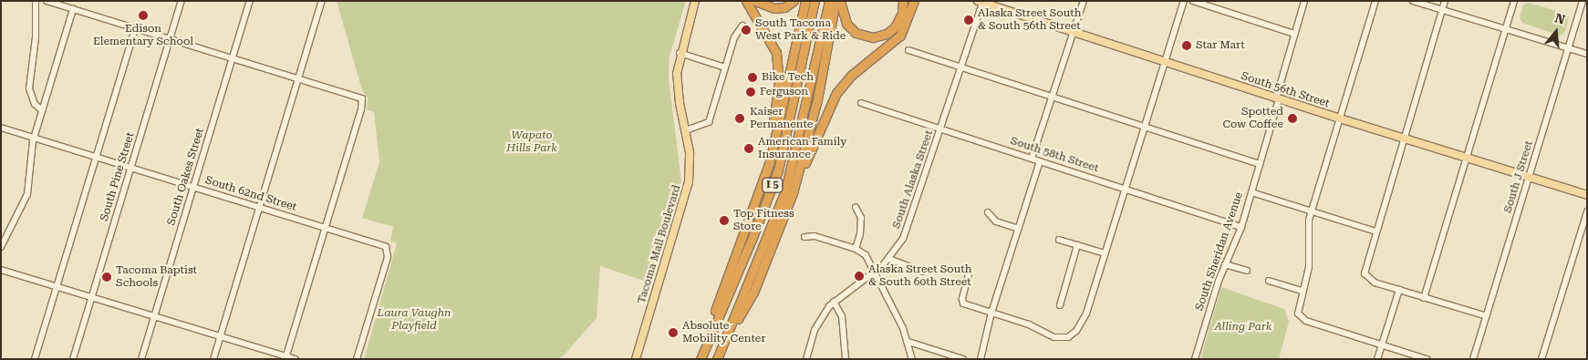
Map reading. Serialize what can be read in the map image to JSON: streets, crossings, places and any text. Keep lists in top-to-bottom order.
{
  "streets": {
    "highway": ["I 5"],
    "main road": ["South 56th Street", "Tacoma Mall Boulevard"],
    "street": [
      "South 58th Street",
      "South Pine Street",
      "South Oakes Street",
      "South J Street",
      "South Alaska Street",
      "South 62nd Street",
      "South Sheridan Avenue"
    ]
  },
  "crossings": [
    ["South 56th Street", "South J Street"],
    ["South 56th Street", "South Alaska Street"],
    ["South 56th Street", "South Sheridan Avenue"],
    ["South 58th Street", "South Alaska Street"],
    ["South 58th Street", "South Sheridan Avenue"],
    ["South Pine Street", "South 62nd Street"],
    ["South Oakes Street", "South 62nd Street"]
  ],
  "parks": ["Wapato Hills Park", "Laura Vaughn Playfield", "Alling Park"],
  "places": [
    "Edison Elementary School",
    "Alaska Street South & South 56th Street",
    "South Tacoma West Park & Ride",
    "Star Mart",
    "Bike Tech",
    "Ferguson",
    "Kaiser Permanente",
    "Spotted Cow Coffee",
    "American Family Insurance",
    "Top Fitness Store",
    "Alaska Street South & South 60th Street",
    "Tacoma Baptist Schools",
    "Absolute Mobility Center"
  ],
  "north": "top"
}
